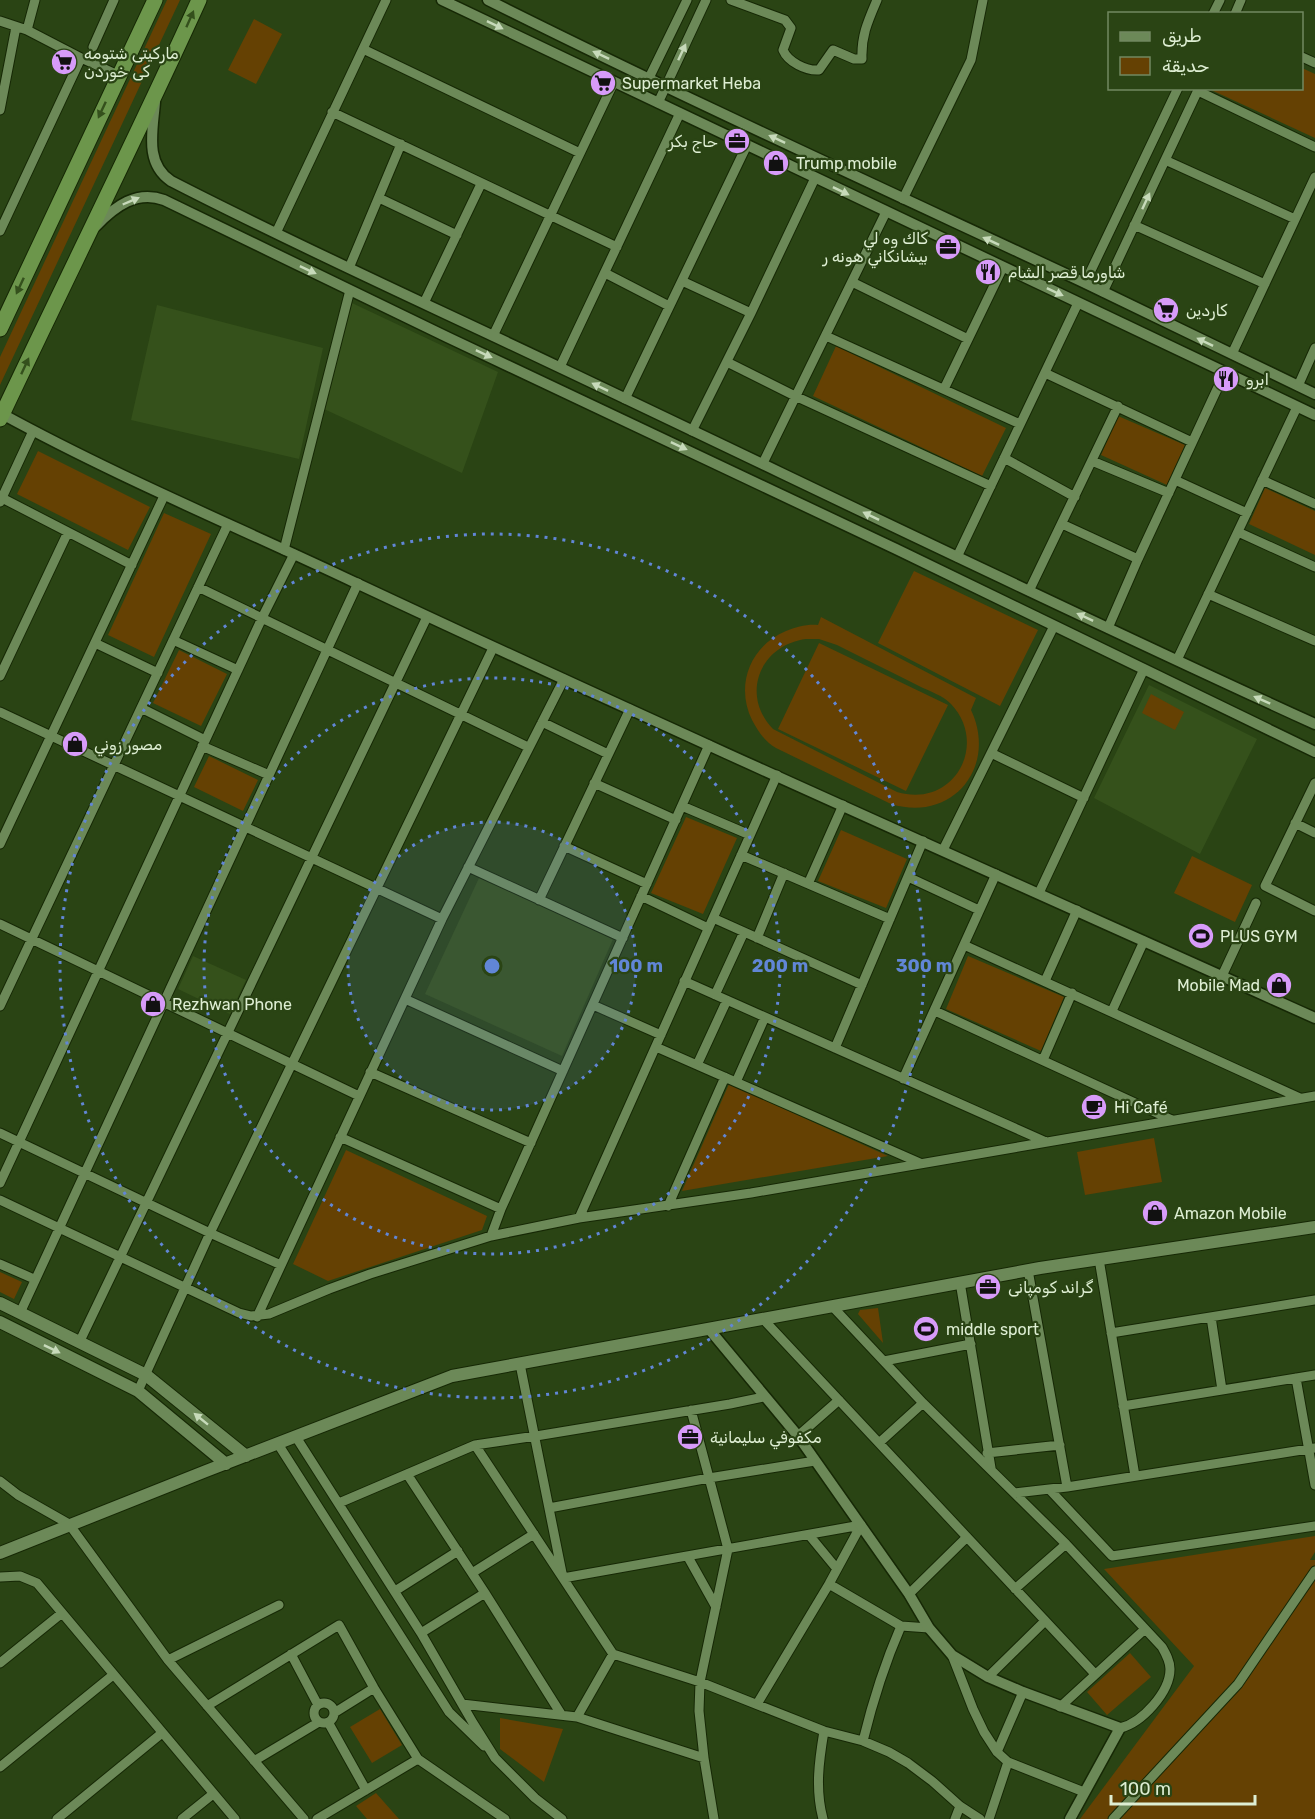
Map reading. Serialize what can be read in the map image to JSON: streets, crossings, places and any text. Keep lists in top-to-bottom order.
{
  "places": {
    "supermarket": ["مارکیتی شتومه کی خوردن", "Supermarket Heba", "كاردين"],
    "office": [
      "حاج بكر",
      "كاك وه لي بيشانكاني هونه ر",
      "گراند كومپانى",
      "مكفوفي سليمانية"
    ],
    "shop": [
      "Trump mobile",
      "مصور زوني",
      "Mobile Mad",
      "Rezhwan Phone",
      "Amazon Mobile"
    ],
    "restaurant": ["شاورما قصر الشام", "ابرو"],
    "sports": ["PLUS GYM", "middle sport"],
    "cafe": ["Hi Café"]
  },
  "legend": ["طريق", "حديقة"],
  "scale_bar": "100 m",
  "rings": ["100 m", "200 m", "300 m"]
}
